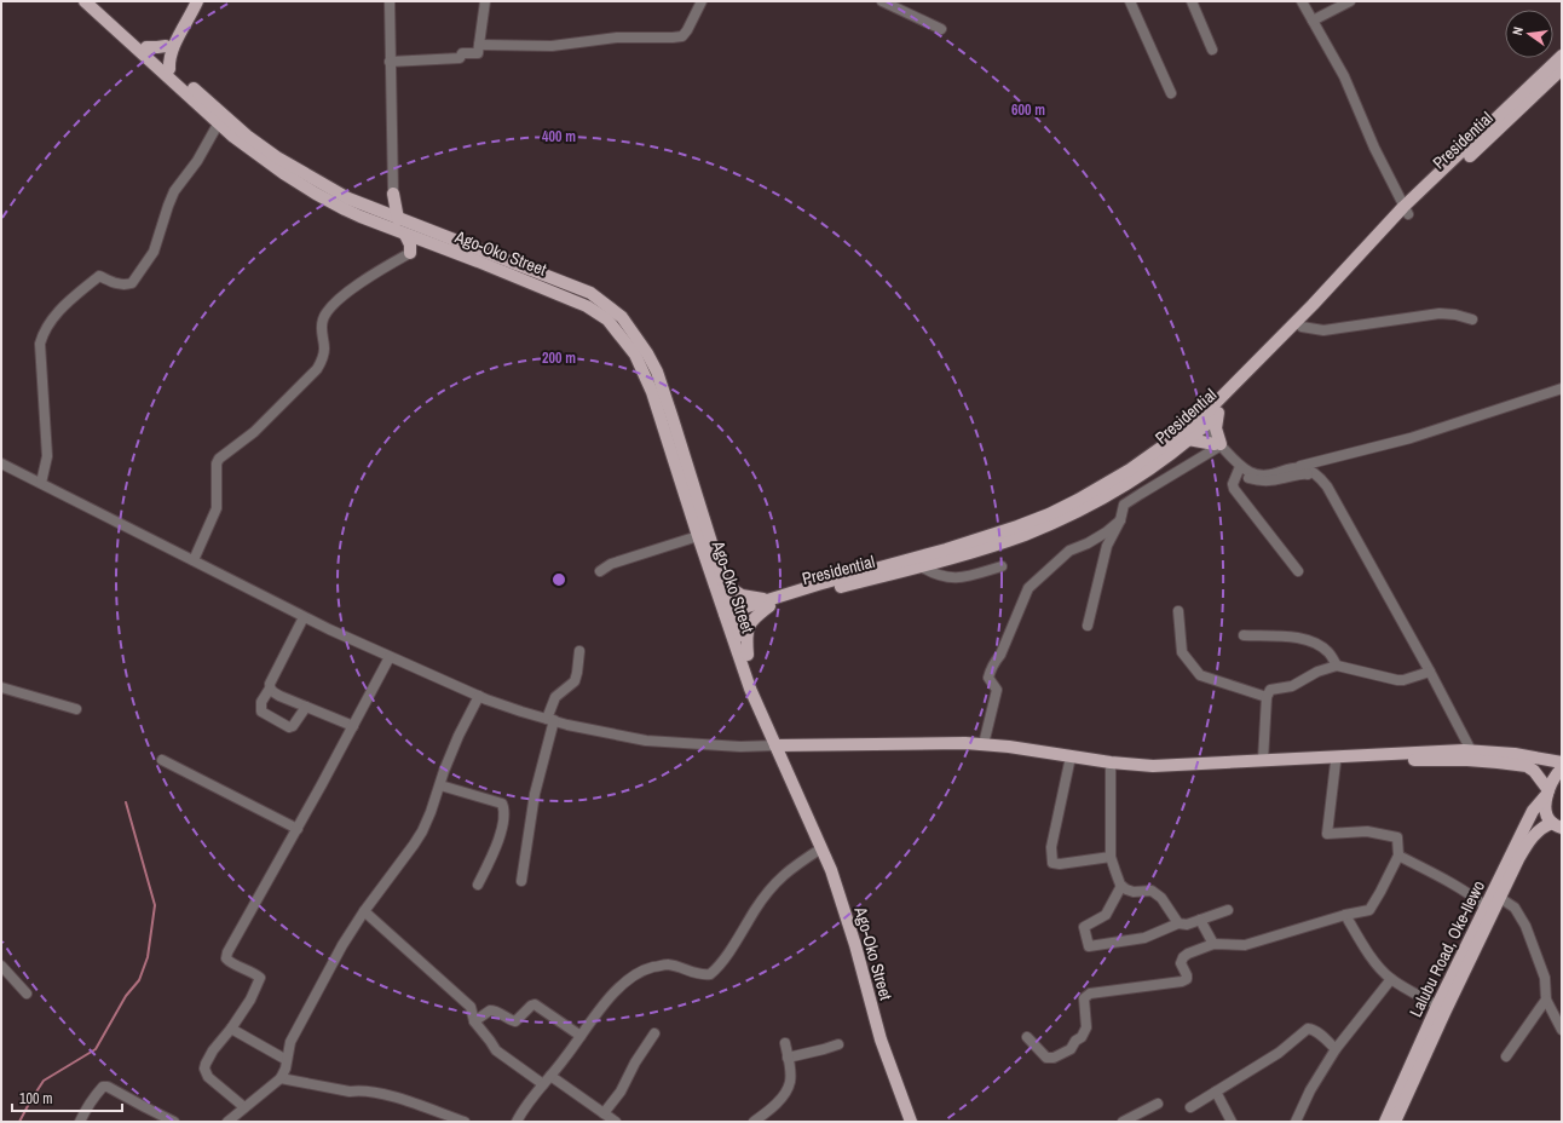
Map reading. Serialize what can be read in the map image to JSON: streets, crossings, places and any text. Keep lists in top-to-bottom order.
{
  "streets": {
    "main road": ["Presidential", "Ago-Oko Street", "Lalubu Road, Oke-Ilewo"]
  },
  "crossings": [
    ["Presidential", "Ago-Oko Street"]
  ],
  "scale_bar": "100 m",
  "north": "left",
  "rings": ["600 m", "400 m", "200 m"]
}
